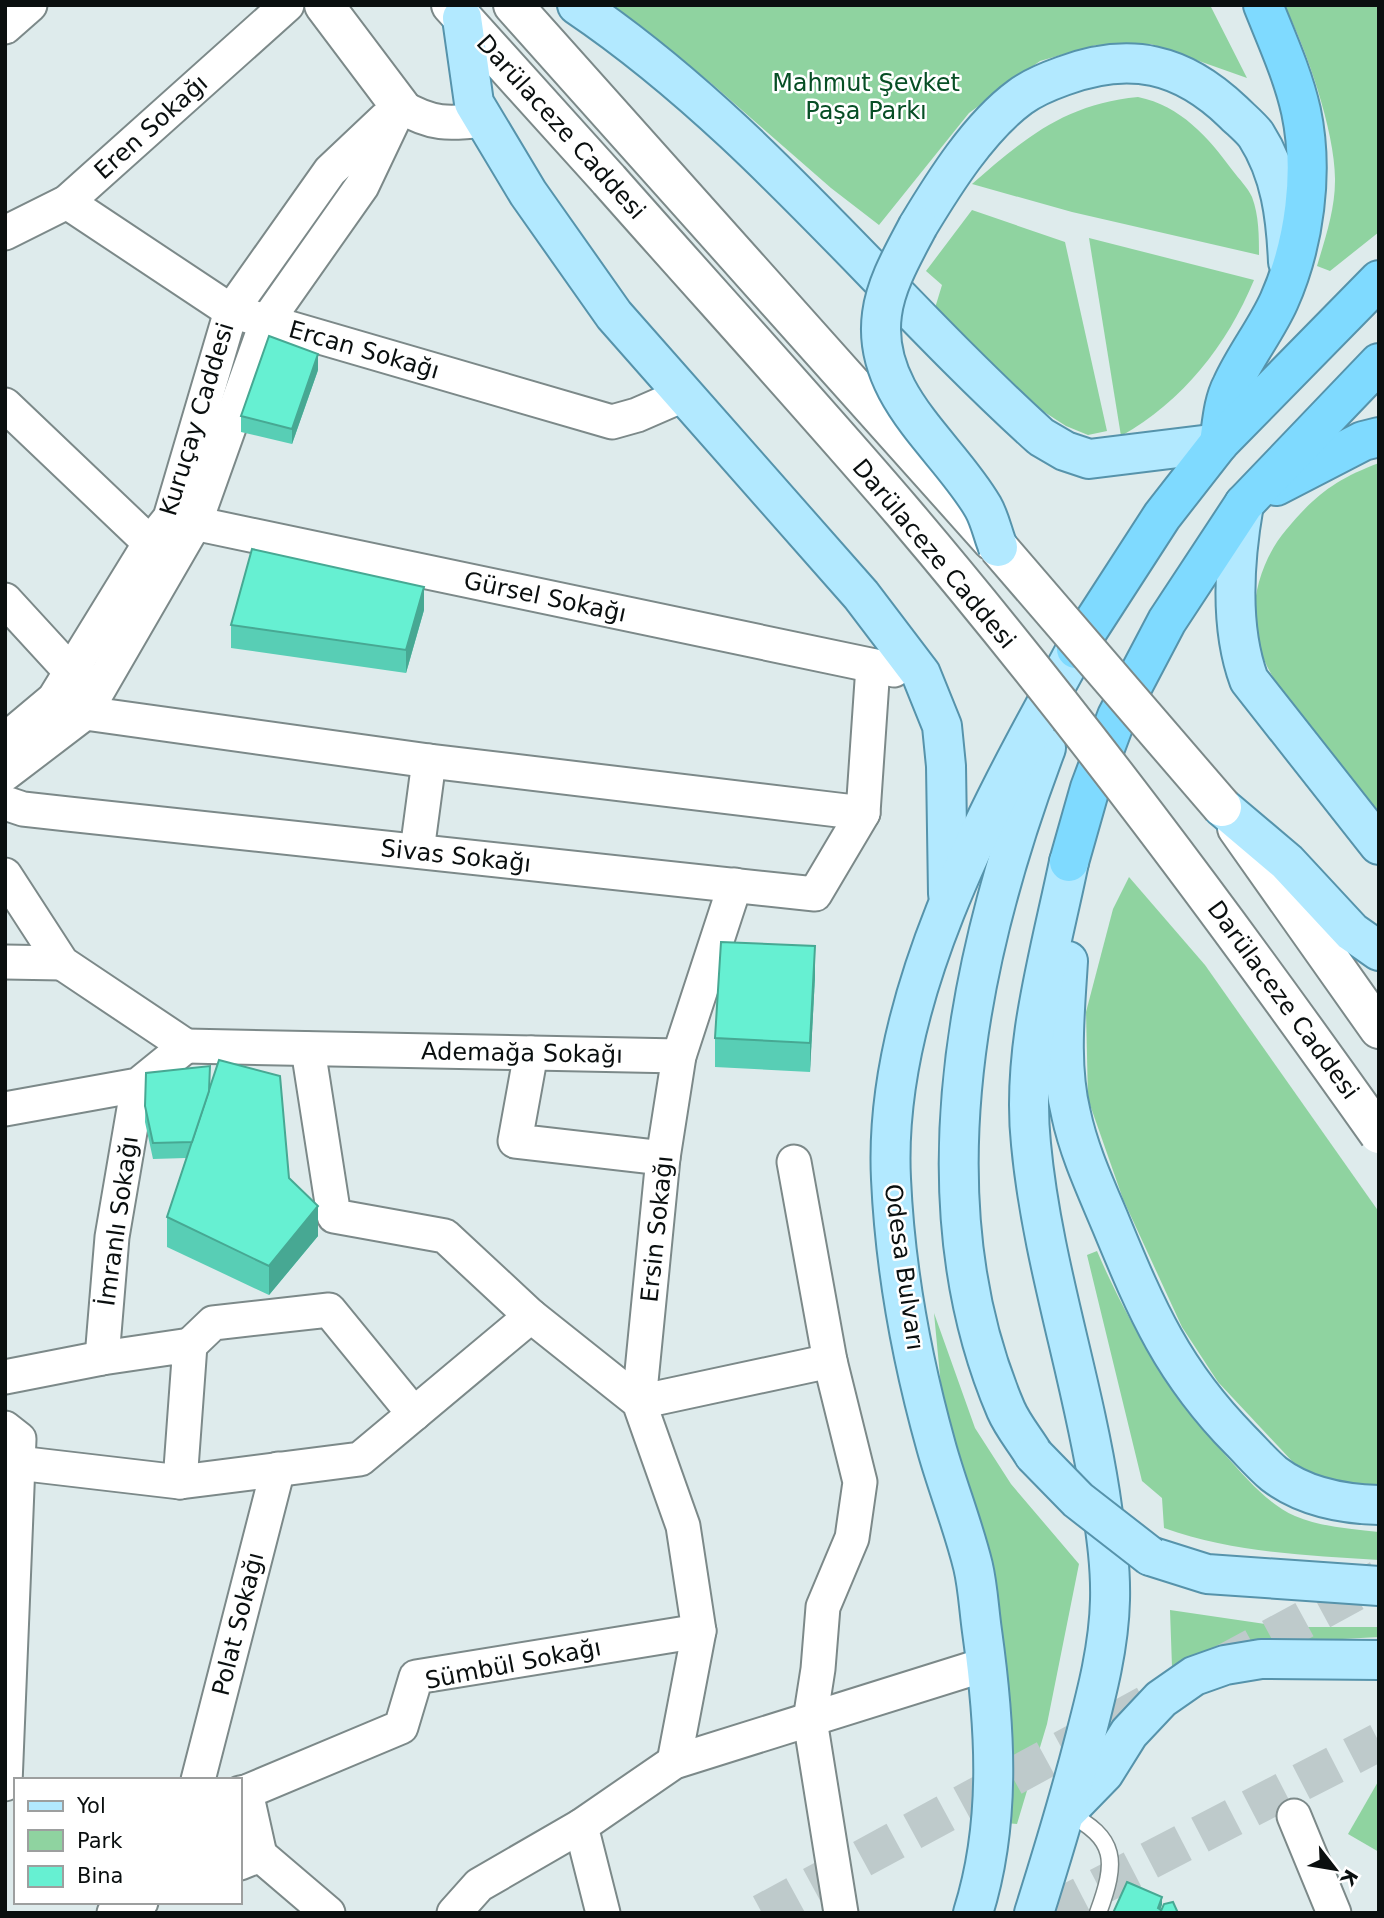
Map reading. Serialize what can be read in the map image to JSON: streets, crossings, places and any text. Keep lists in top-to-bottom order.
{
  "streets": {
    "main road": ["Darülaceze Caddesi", "Odesa Bulvarı"],
    "street": [
      "Eren Sokağı",
      "Ercan Sokağı",
      "Kuruçay Caddesi",
      "Gürsel Sokağı",
      "Sivas Sokağı",
      "Ademağa Sokağı",
      "İmranlı Sokağı",
      "Ersin Sokağı",
      "Polat Sokağı",
      "Sümbül Sokağı"
    ]
  },
  "crossings": [
    ["Eren Sokağı", "Ercan Sokağı"],
    ["Ercan Sokağı", "Kuruçay Caddesi"],
    ["Kuruçay Caddesi", "Gürsel Sokağı"],
    ["Ademağa Sokağı", "Ersin Sokağı"]
  ],
  "parks": ["Mahmut Şevket Paşa Parkı"],
  "legend": ["Yol", "Park", "Bina"],
  "north": "bottom right"
}
